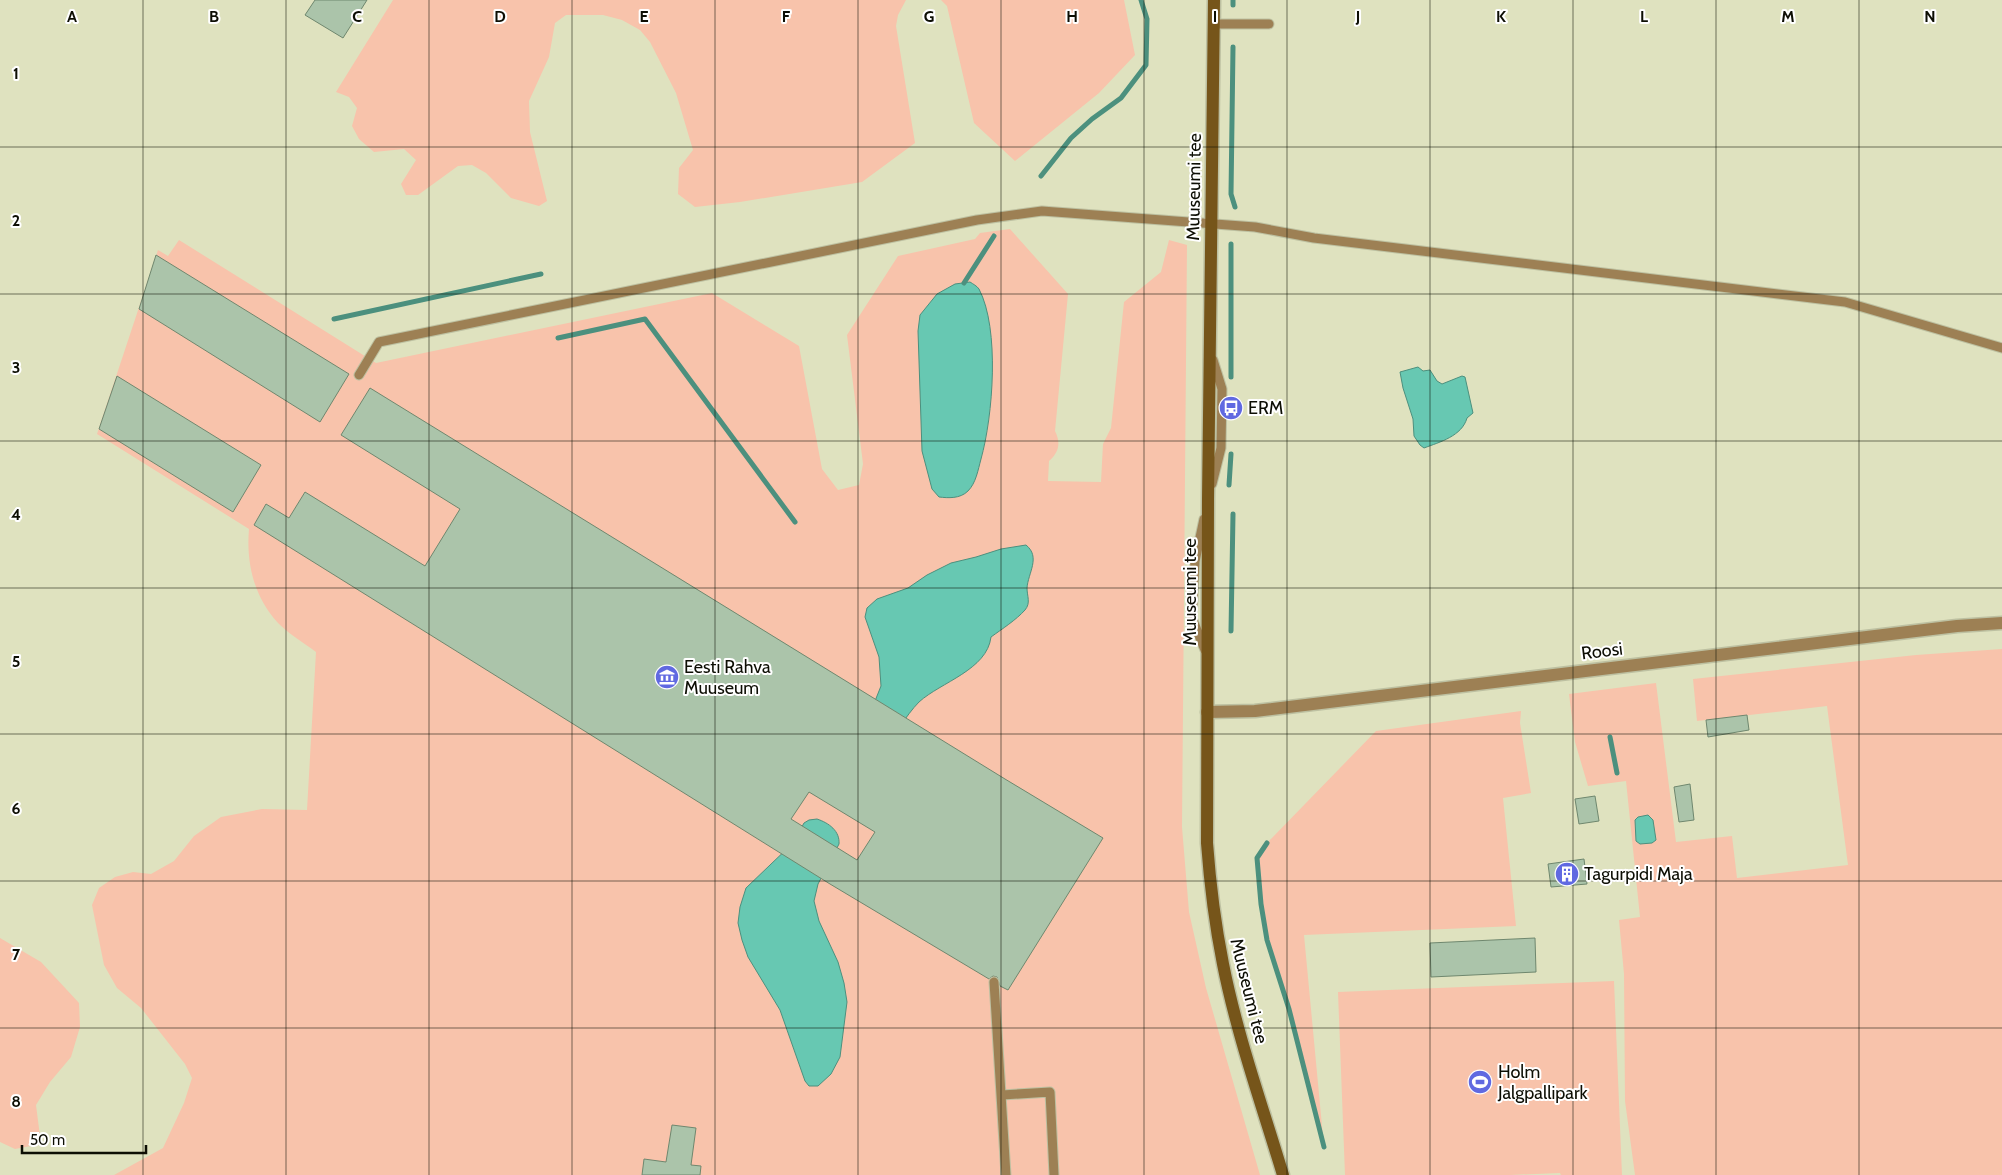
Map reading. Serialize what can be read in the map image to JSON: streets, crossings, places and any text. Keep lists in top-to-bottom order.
{
  "streets": {
    "street": ["Muuseumi tee", "Roosi"]
  },
  "crossings": [
    ["Muuseumi tee", "Roosi"]
  ],
  "places": {
    "bus stop": ["ERM"],
    "museum": ["Eesti Rahva Muuseum"],
    "building": ["Tagurpidi Maja"],
    "sports": ["Holm Jalgpallipark"]
  },
  "scale_bar": "50 m",
  "grid": {
    "columns": [
      "A",
      "B",
      "C",
      "D",
      "E",
      "F",
      "G",
      "H",
      "I",
      "J",
      "K",
      "L",
      "M",
      "N"
    ],
    "rows": [
      "1",
      "2",
      "3",
      "4",
      "5",
      "6",
      "7",
      "8"
    ]
  }
}
